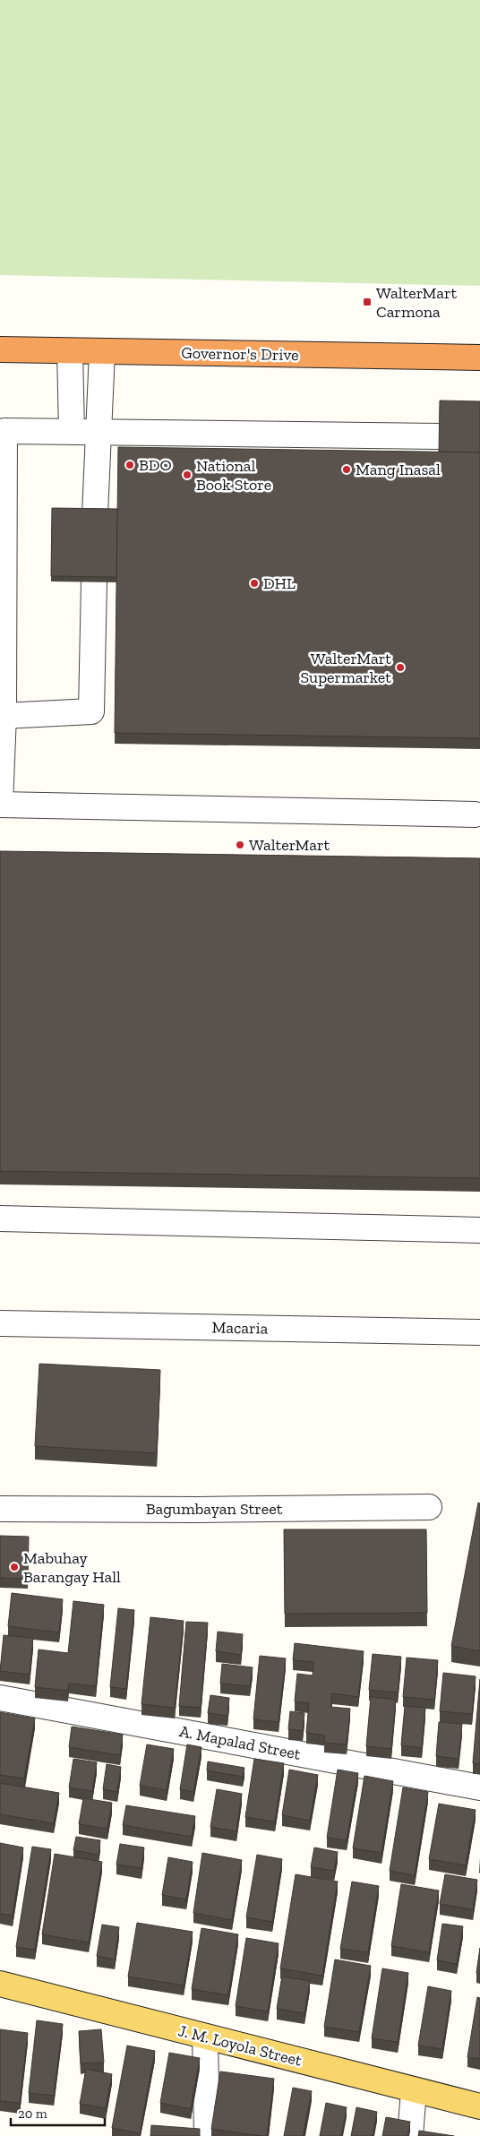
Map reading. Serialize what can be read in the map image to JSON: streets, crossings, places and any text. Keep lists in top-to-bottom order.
{
  "streets": {
    "highway": ["Governor's Drive"],
    "main road": ["J. M. Loyola Street"],
    "street": ["Macaria", "Bagumbayan Street", "A. Mapalad Street"]
  },
  "places": {
    "transit": ["WalterMart Carmona"],
    "other": [
      "BDO",
      "Mang Inasal",
      "National Book Store",
      "DHL",
      "WalterMart Supermarket",
      "WalterMart",
      "Mabuhay Barangay Hall"
    ]
  },
  "scale_bar": "20 m"
}
